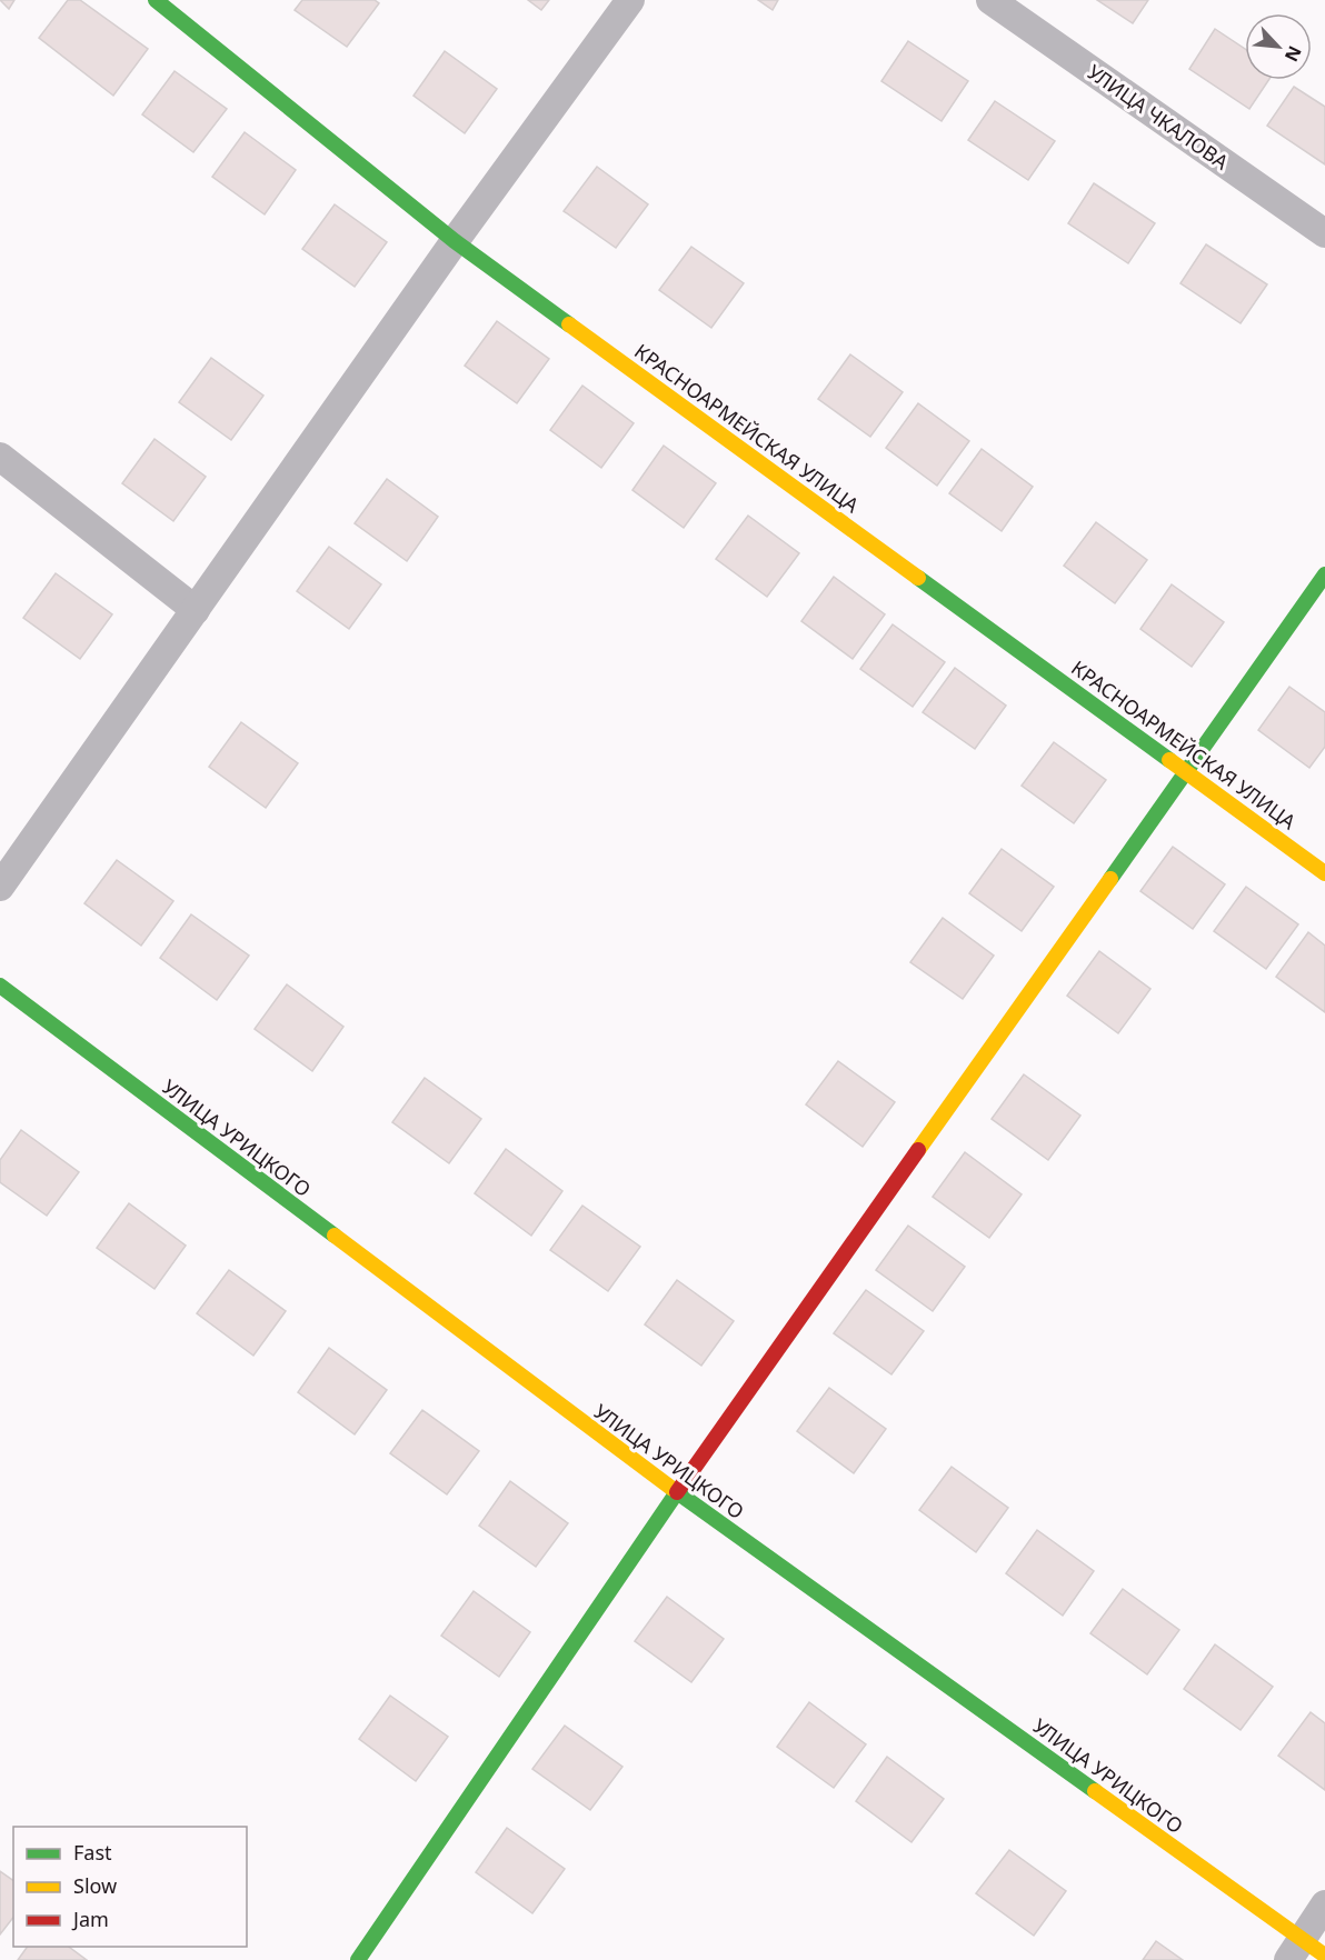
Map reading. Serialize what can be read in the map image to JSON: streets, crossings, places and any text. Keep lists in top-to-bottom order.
{
  "streets": {
    "street": ["УЛИЦА ЧКАЛОВА", "КРАСНОАРМЕЙСКАЯ УЛИЦА", "УЛИЦА УРИЦКОГО"]
  },
  "legend": ["Fast", "Slow", "Jam"],
  "north": "bottom right"
}
